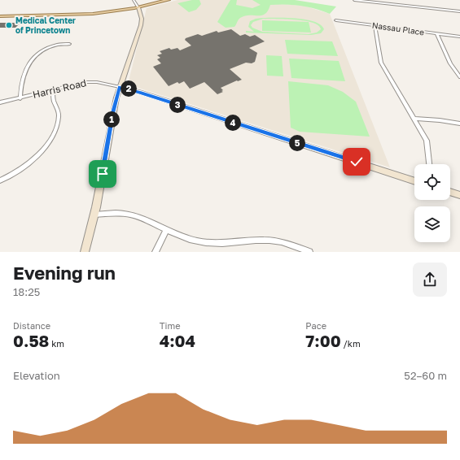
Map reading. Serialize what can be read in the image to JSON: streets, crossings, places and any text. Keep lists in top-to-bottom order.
{
  "streets": {
    "street": ["Nassau Place", "Harris Road"]
  },
  "places": ["Medical Center of Princetown"],
  "page": {
    "pins": [
      "2",
      "3",
      "1",
      "4",
      "5"
    ],
    "heading": ["Evening run", "18:25"],
    "stats": [
      ["Distance", "0.58 km"],
      ["Time", "4:04"],
      ["Pace", "7:00 /km"]
    ],
    "chart": ["Elevation", "52–60 m"]
  }
}
